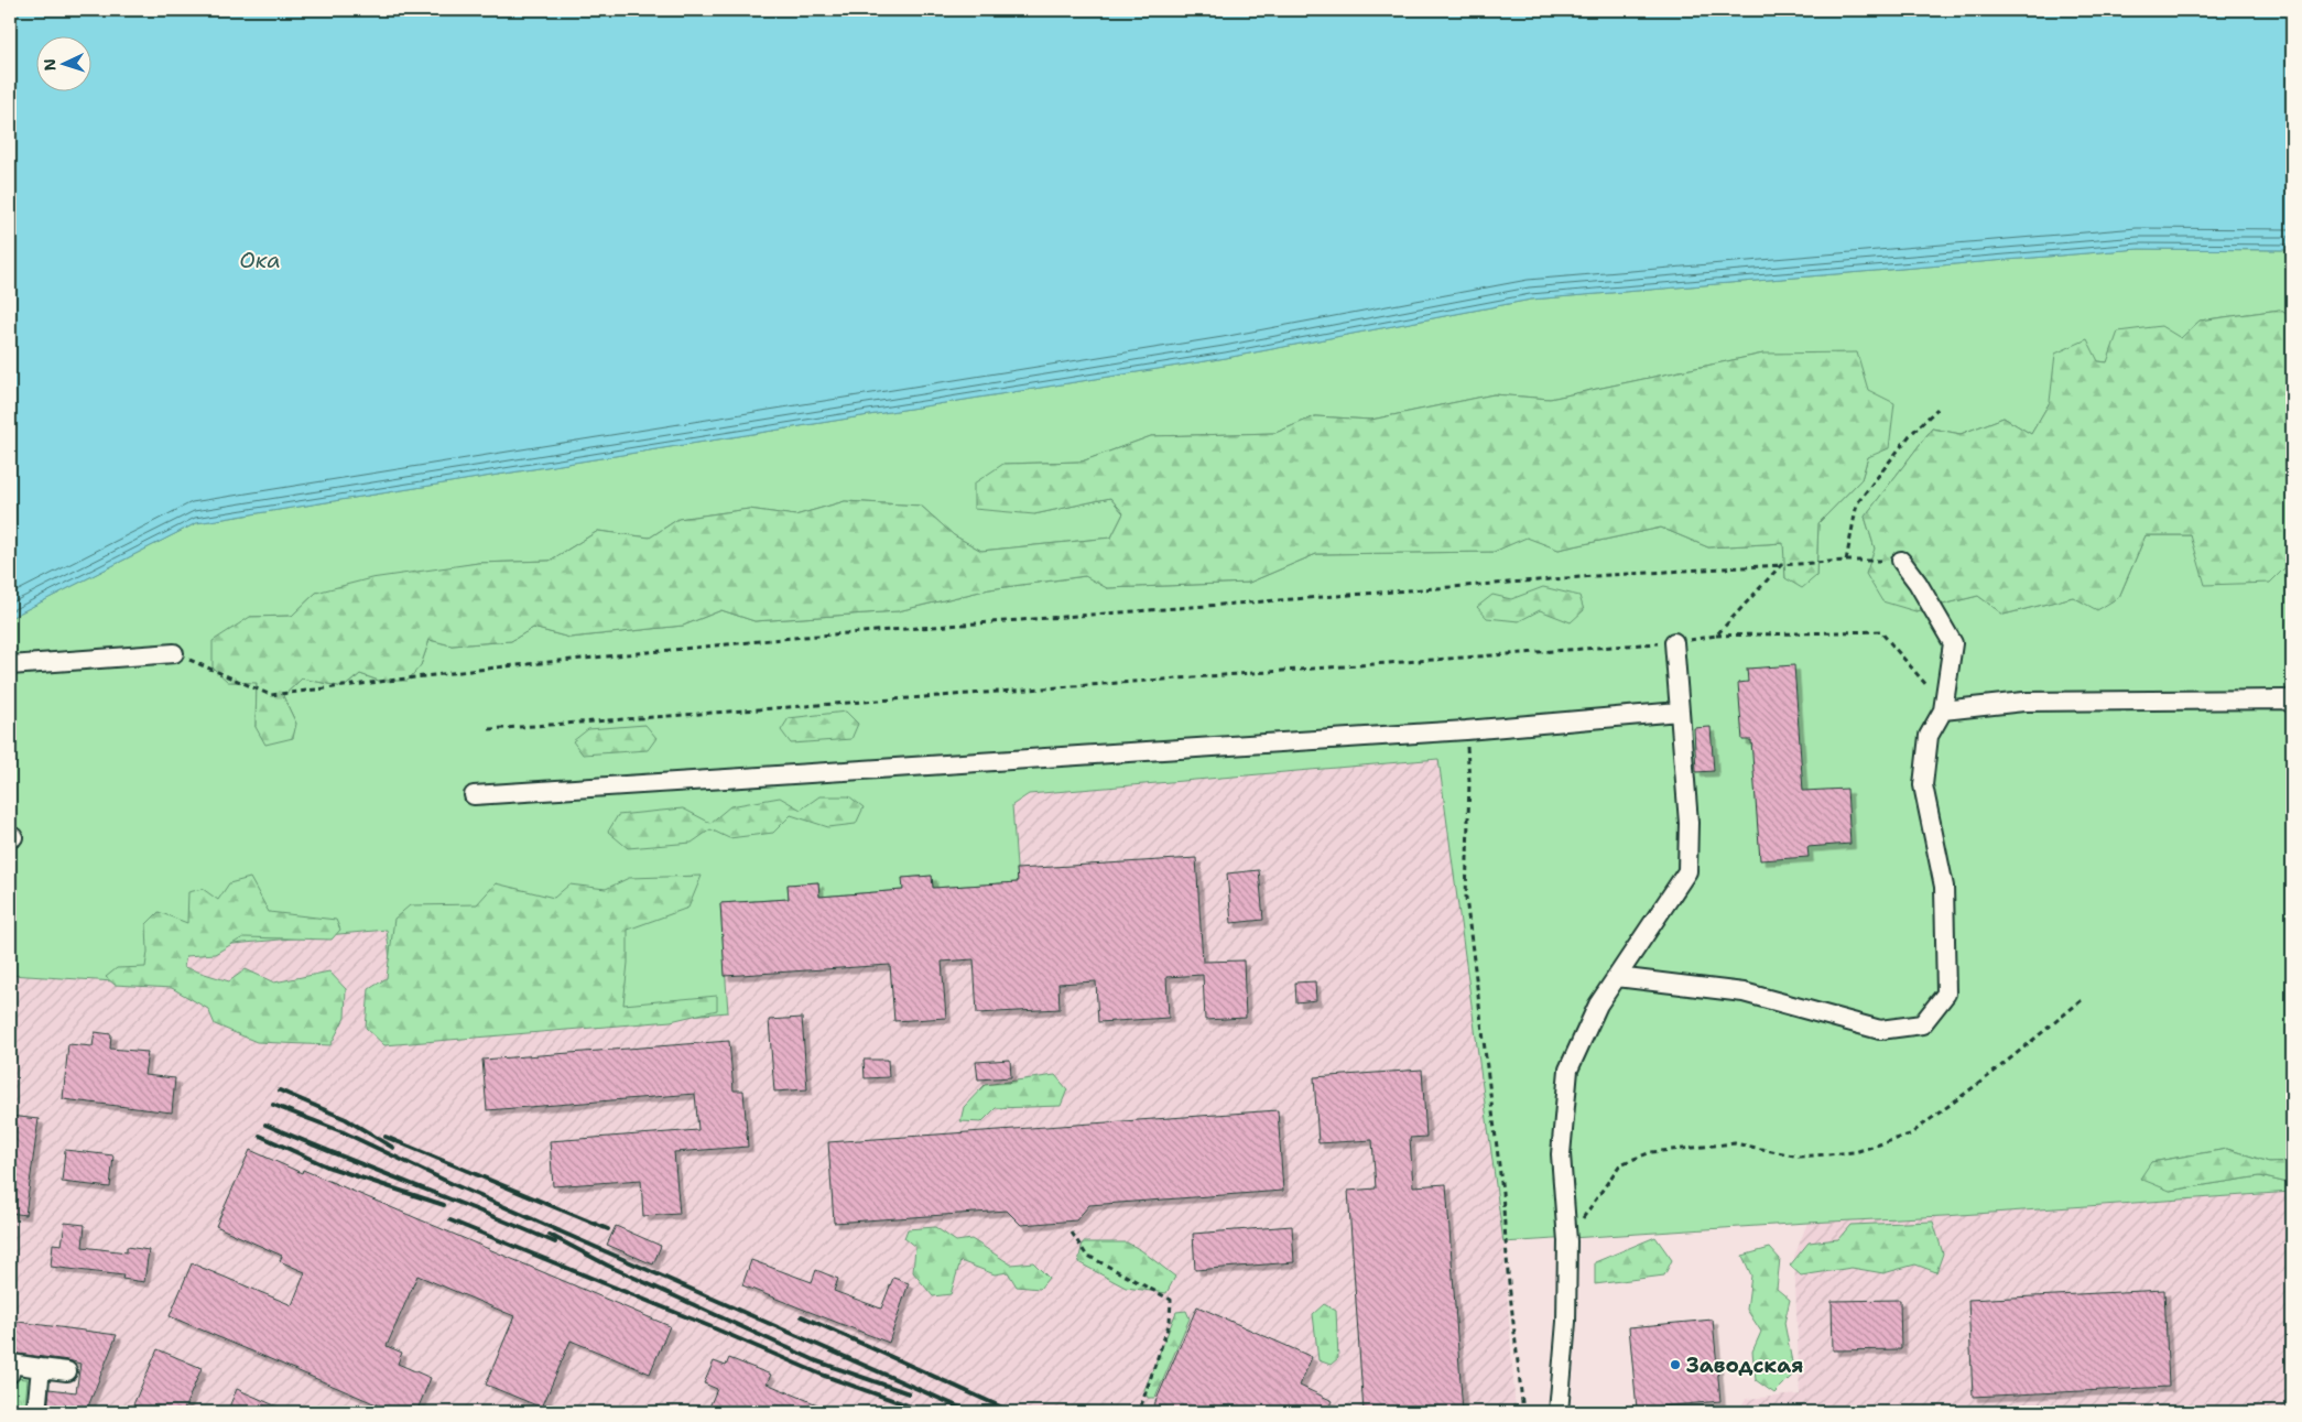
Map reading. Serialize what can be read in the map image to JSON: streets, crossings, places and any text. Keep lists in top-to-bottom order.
{
  "water": ["Ока"],
  "places": ["Заводская"],
  "north": "left"
}
